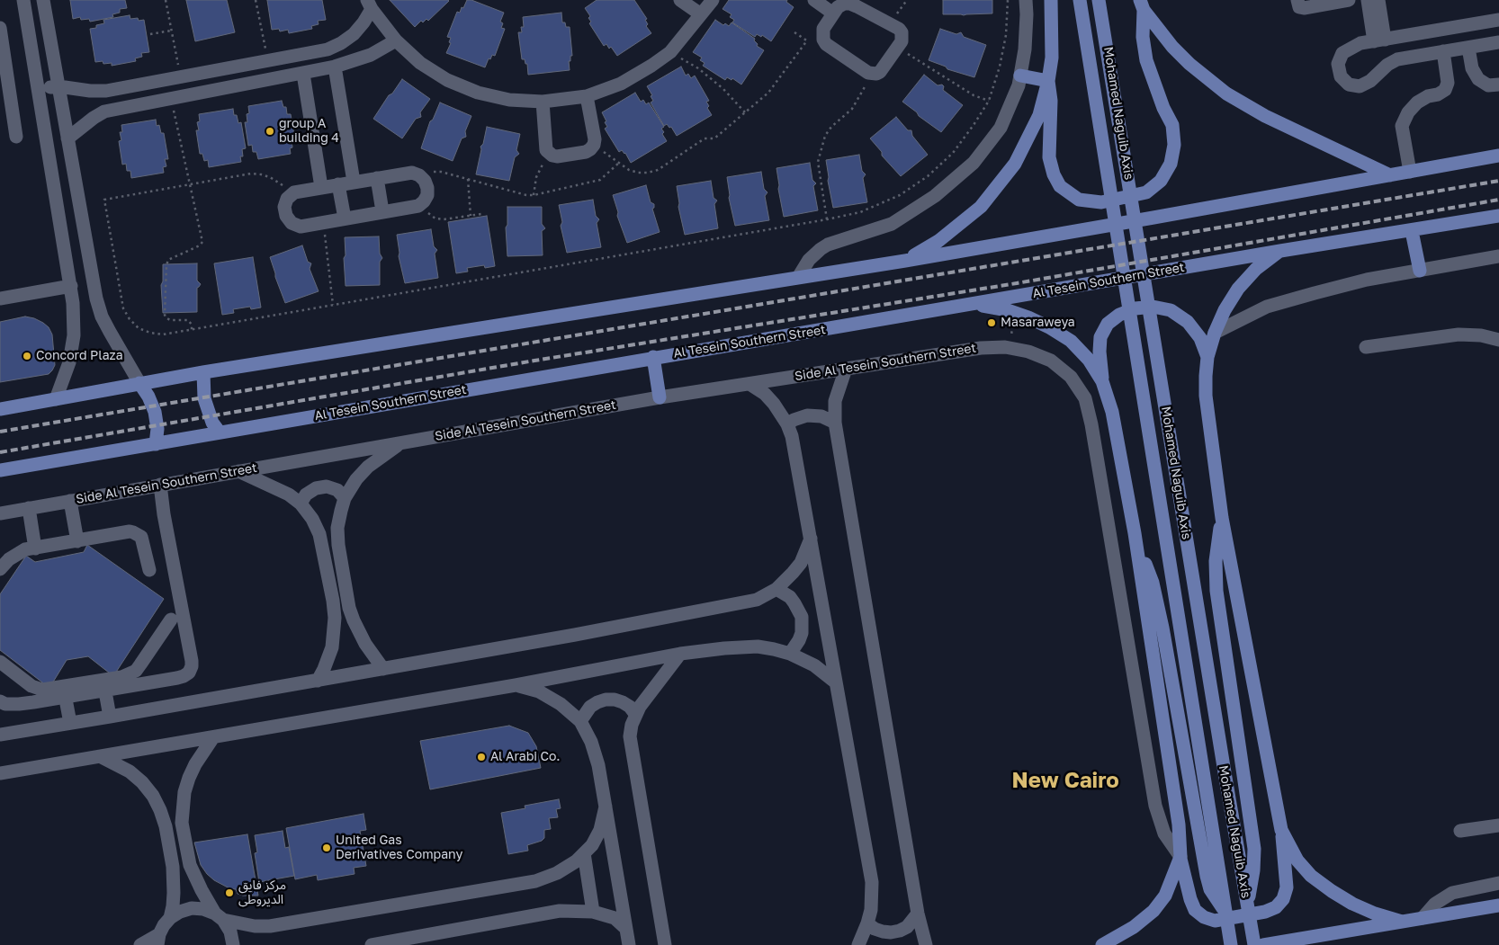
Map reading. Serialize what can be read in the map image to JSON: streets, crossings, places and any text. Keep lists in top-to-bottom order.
{
  "streets": {
    "main road": ["Mohamed Naguib Axis", "Al Tesein Southern Street"],
    "street": ["Side Al Tesein Southern Street"]
  },
  "districts": ["New Cairo"],
  "places": [
    "group A building 4",
    "Masaraweya",
    "Concord Plaza",
    "Al Arabi Co.",
    "United Gas Derivatives Company",
    "مركز فايق الديروطى"
  ]
}
